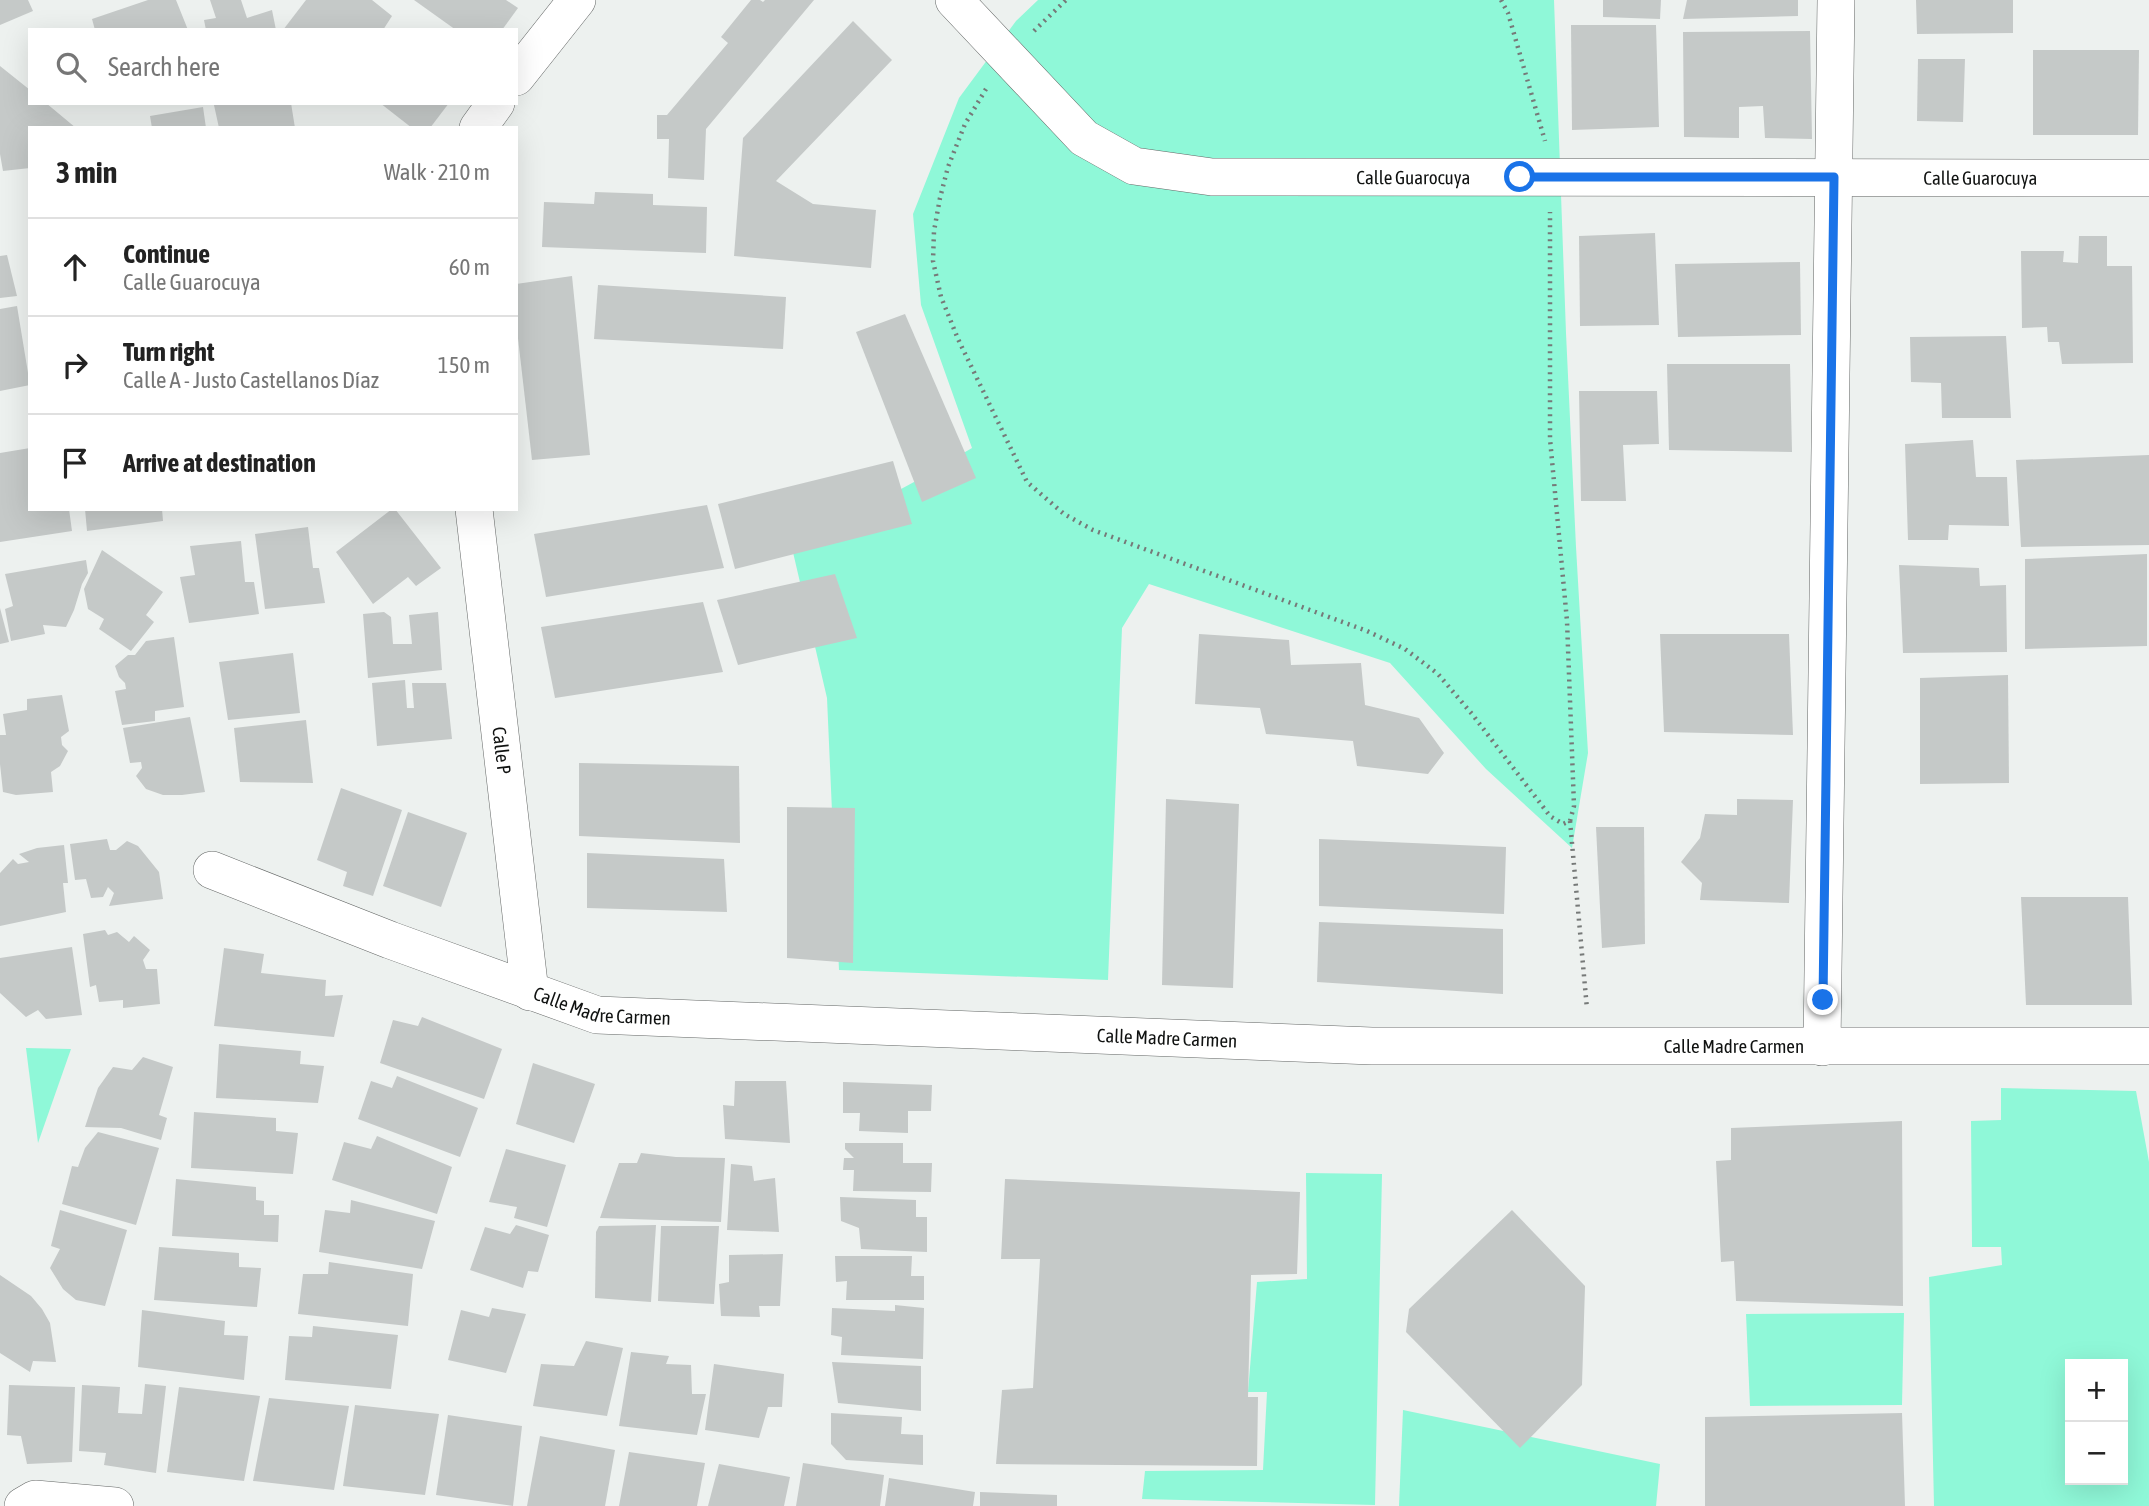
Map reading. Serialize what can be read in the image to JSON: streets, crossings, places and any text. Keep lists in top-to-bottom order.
{
  "streets": {
    "street": ["Calle Guarocuya", "Calle P", "Calle Madre Carmen"]
  },
  "crossings": [
    ["Calle P", "Calle Madre Carmen"]
  ],
  "page": {
    "search": "Search here",
    "heading": ["3 min", "Walk · 210 m"],
    "list": [
      ["Continue", "Calle Guarocuya", "60 m"],
      ["Turn right", "Calle A - Justo Castellanos Díaz", "150 m"],
      "Arrive at destination"
    ],
    "map_buttons": ["+", "−"]
  }
}
